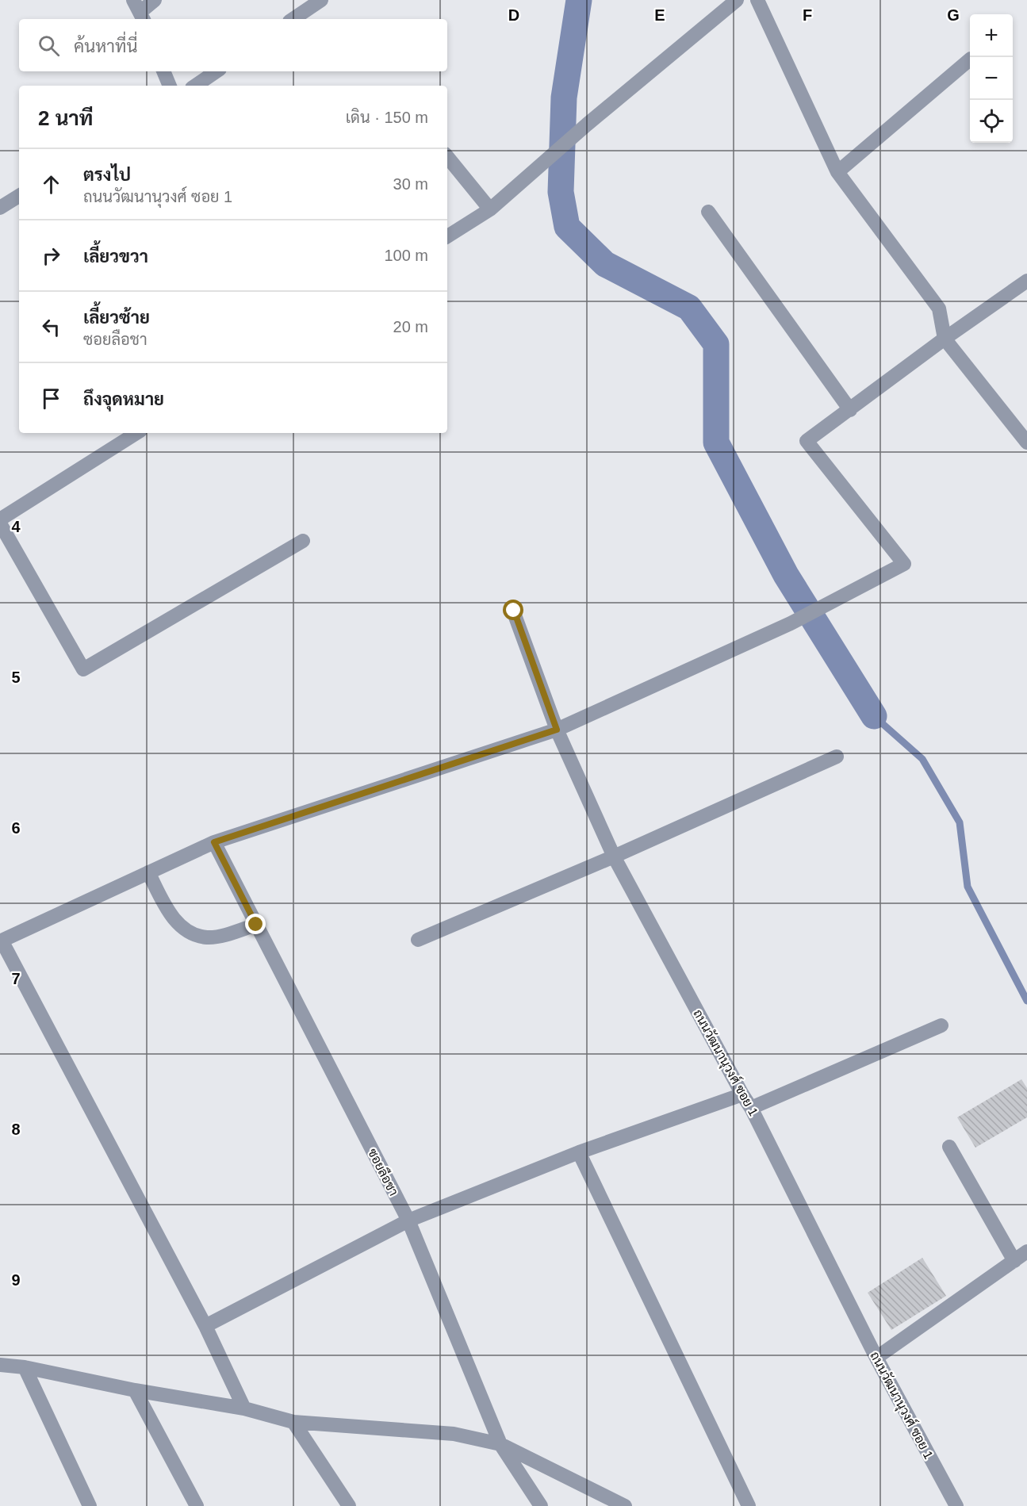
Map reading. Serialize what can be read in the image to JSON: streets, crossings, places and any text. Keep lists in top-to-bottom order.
{
  "streets": {
    "street": ["ถนนวัฒนานุวงศ์ ซอย 1", "ซอยลือชา"]
  },
  "page": {
    "map_buttons": ["+", "−"],
    "search": "ค้นหาที่นี่",
    "heading": ["2 นาที", "เดิน · 150 m"],
    "list": [
      ["ตรงไป", "ถนนวัฒนานุวงศ์ ซอย 1", "30 m"],
      ["เลี้ยวขวา", "100 m"],
      ["เลี้ยวซ้าย", "ซอยลือชา", "20 m"],
      "ถึงจุดหมาย"
    ]
  },
  "grid": {
    "columns": [
      "D",
      "E",
      "F",
      "G"
    ],
    "rows": [
      "4",
      "5",
      "6",
      "7",
      "8",
      "9"
    ]
  }
}
